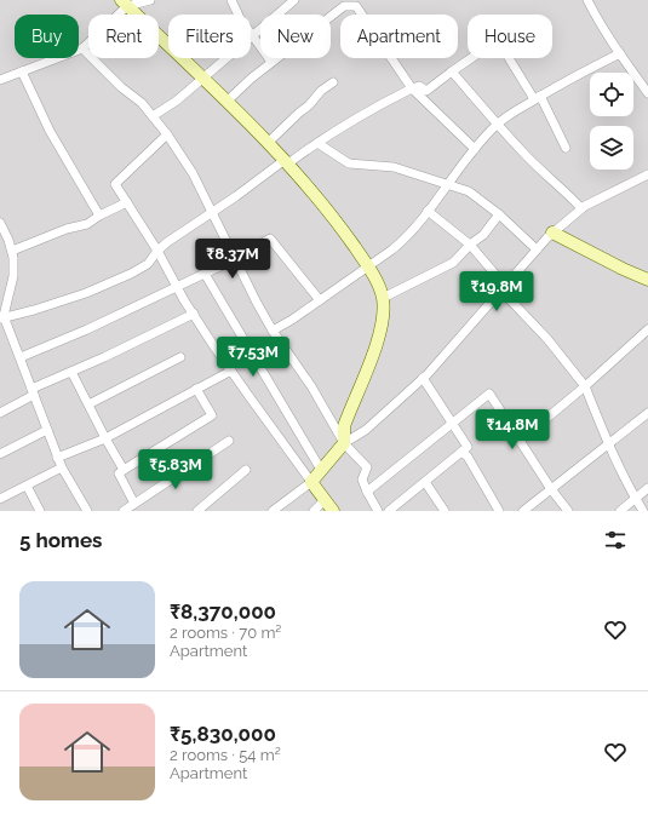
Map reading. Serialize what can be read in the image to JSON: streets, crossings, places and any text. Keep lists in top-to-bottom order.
{
  "page": {
    "chip": [
      "Buy",
      "Rent",
      "Filters",
      "New",
      "Apartment",
      "House"
    ],
    "price": [
      "₹8.37M",
      "₹19.8M",
      "₹7.53M",
      "₹14.8M",
      "₹5.83M"
    ],
    "heading": "5 homes",
    "list": [
      {
        "name": "₹8,370,000",
        "note": "2 rooms · 70 m² · Apartment"
      },
      {
        "name": "₹5,830,000",
        "note": "2 rooms · 54 m² · Apartment"
      }
    ]
  }
}
